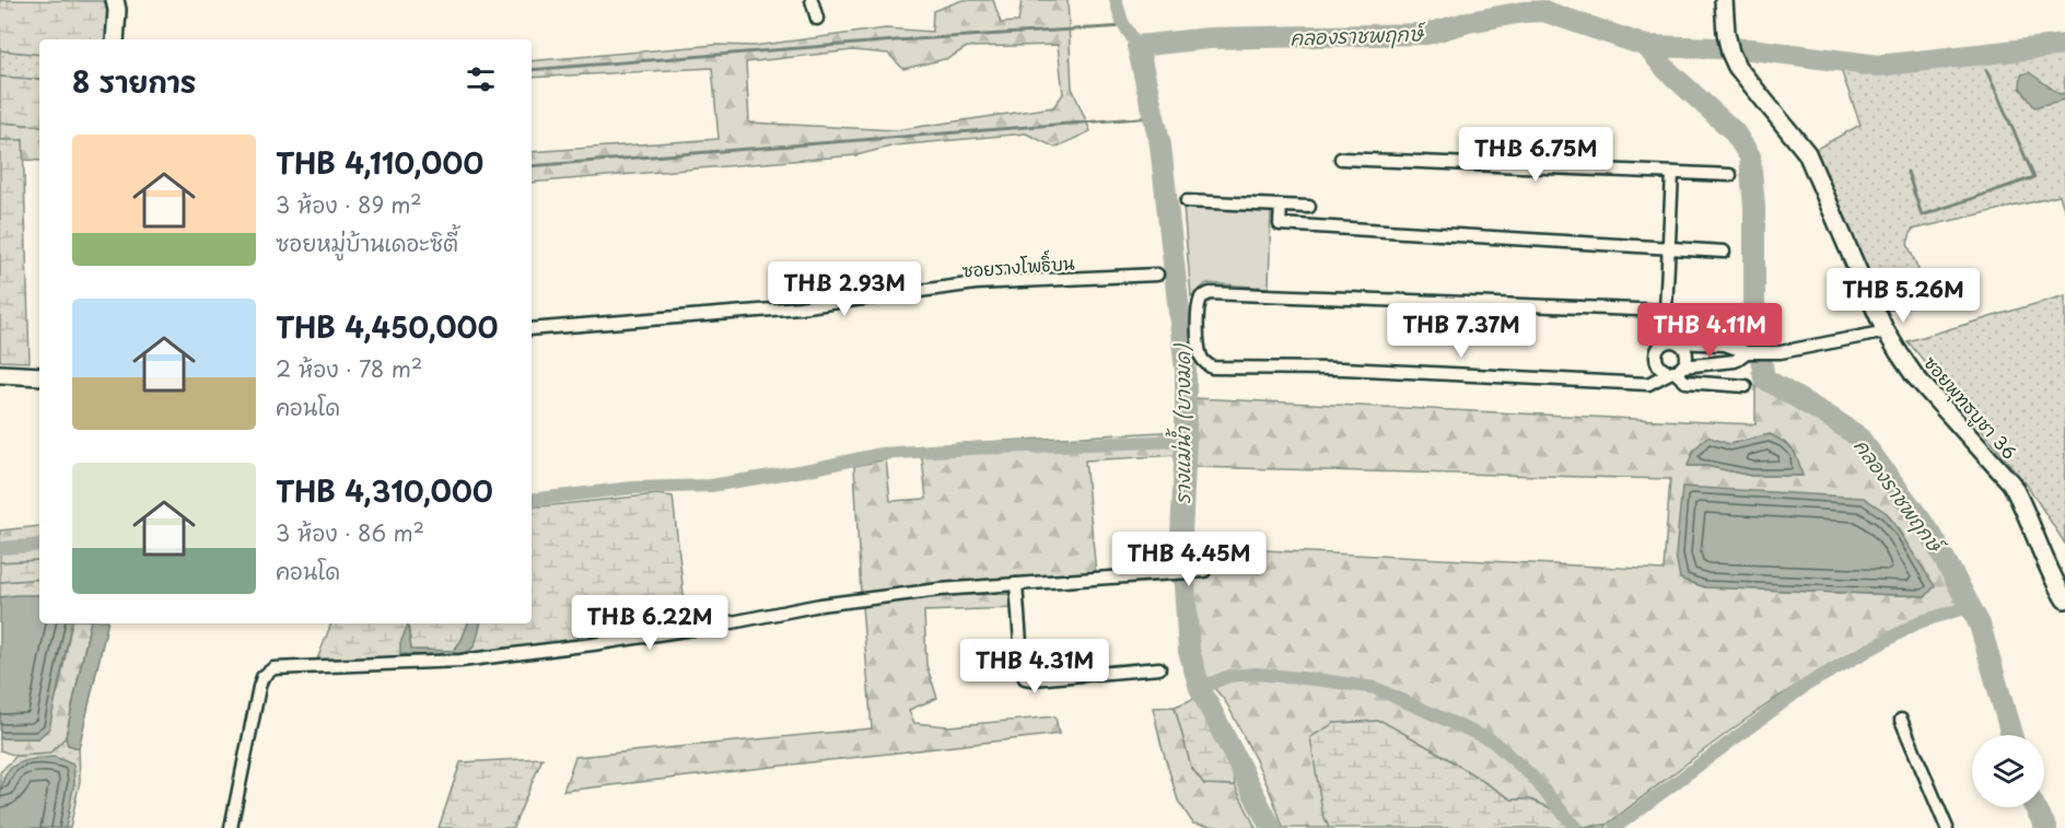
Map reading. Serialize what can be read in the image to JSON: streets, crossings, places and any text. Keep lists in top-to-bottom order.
{
  "streets": {
    "street": ["ซอยรางโพธิ์บน", "ซอยพุทธบูชา 36"]
  },
  "water": ["คลองราชพฤกษ์", "รางแม่น้ำ (บางมด)"],
  "page": {
    "heading": "8 รายการ",
    "list": [
      {
        "name": "THB 4,110,000",
        "note": "3 ห้อง · 89 m² · ซอยหมู่บ้านเดอะซิตี้"
      },
      {
        "name": "THB 4,450,000",
        "note": "2 ห้อง · 78 m² · คอนโด"
      },
      {
        "name": "THB 4,310,000",
        "note": "3 ห้อง · 86 m² · คอนโด"
      }
    ],
    "price": [
      "THB 6.75M",
      "THB 2.93M",
      "THB 5.26M",
      "THB 7.37M",
      "THB 4.11M",
      "THB 4.45M",
      "THB 6.22M",
      "THB 4.31M"
    ]
  }
}
